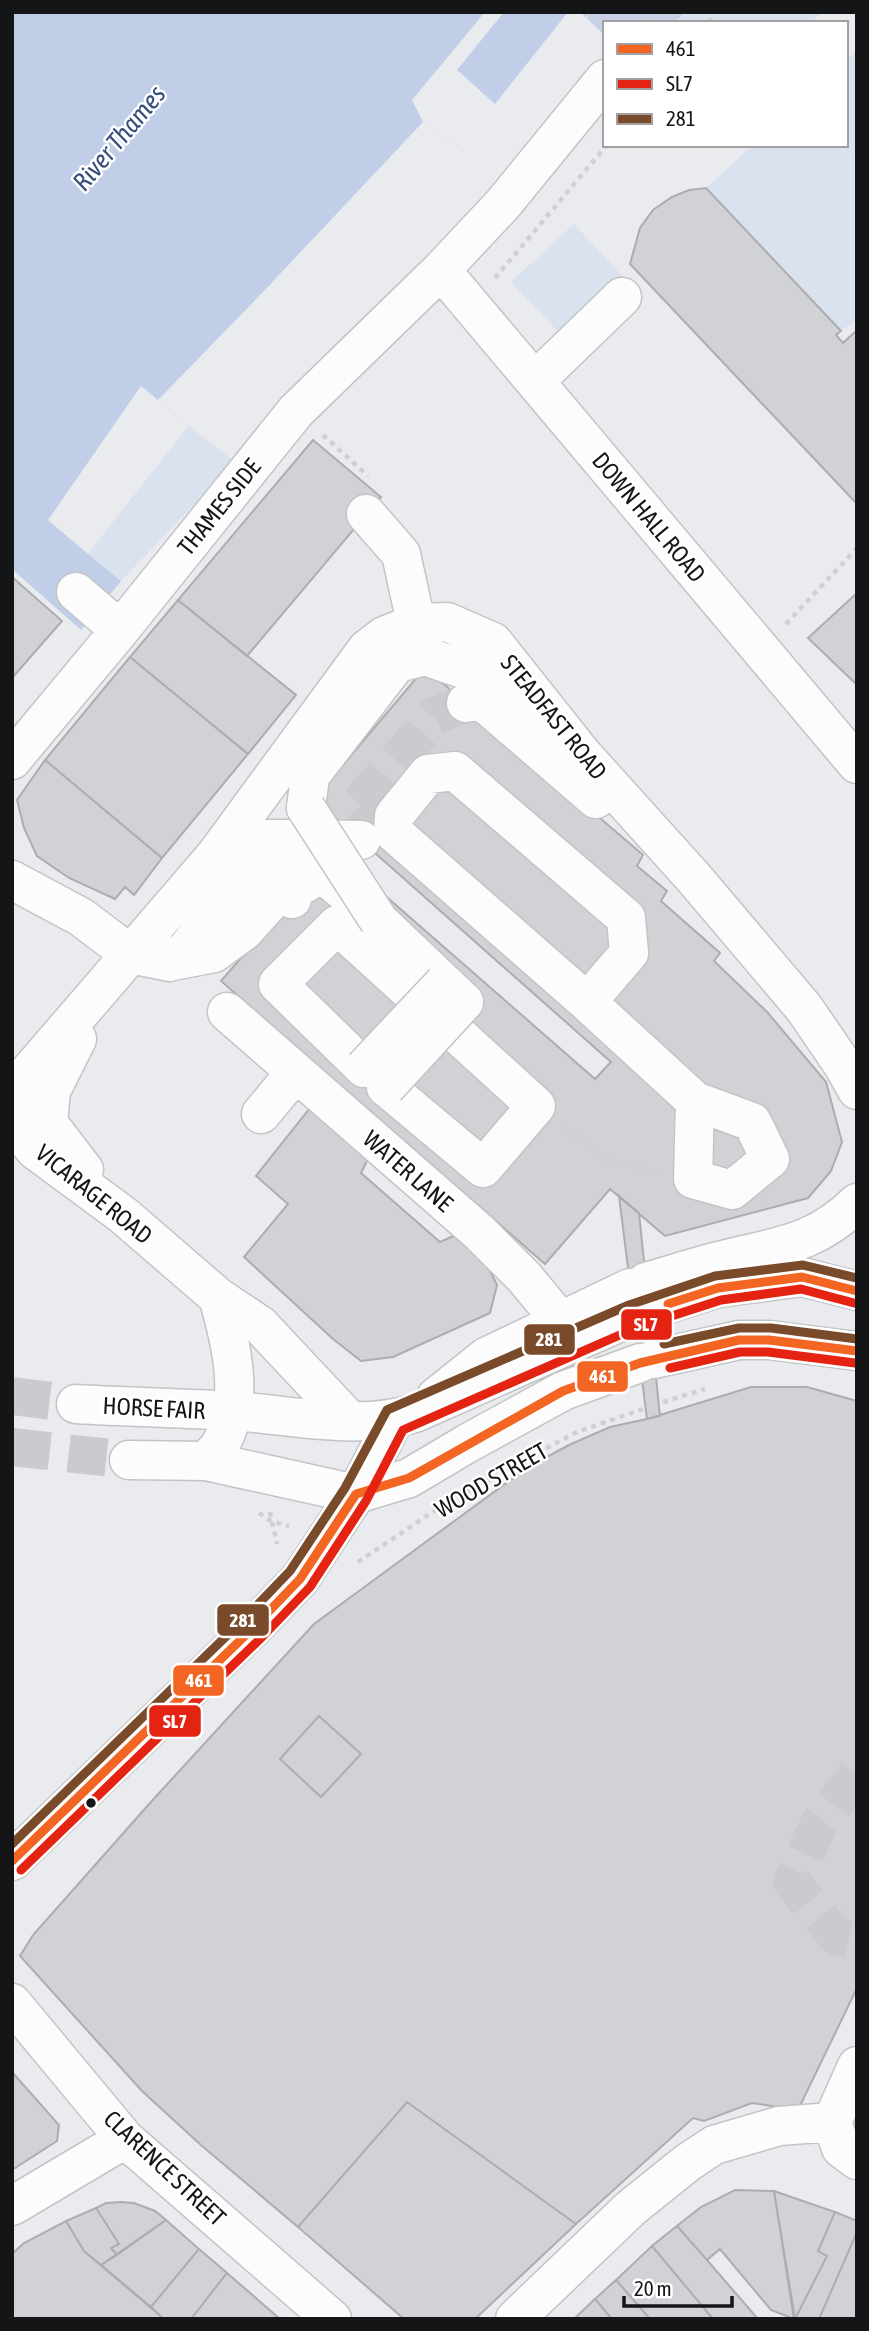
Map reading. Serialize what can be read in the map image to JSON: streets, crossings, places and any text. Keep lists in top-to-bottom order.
{
  "streets": {
    "street": [
      "THAMES SIDE",
      "DOWN HALL ROAD",
      "STEADFAST ROAD",
      "WATER LANE",
      "VICARAGE ROAD",
      "HORSE FAIR",
      "WOOD STREET",
      "CLARENCE STREET"
    ]
  },
  "crossings": [
    ["THAMES SIDE", "DOWN HALL ROAD"],
    ["STEADFAST ROAD", "VICARAGE ROAD"],
    ["VICARAGE ROAD", "HORSE FAIR"],
    ["HORSE FAIR", "WOOD STREET"]
  ],
  "water": ["River Thames"],
  "lines": ["transit line 281", "transit line 461", "transit line SL7"],
  "legend": ["461", "SL7", "281"],
  "scale_bar": "20 m"
}
